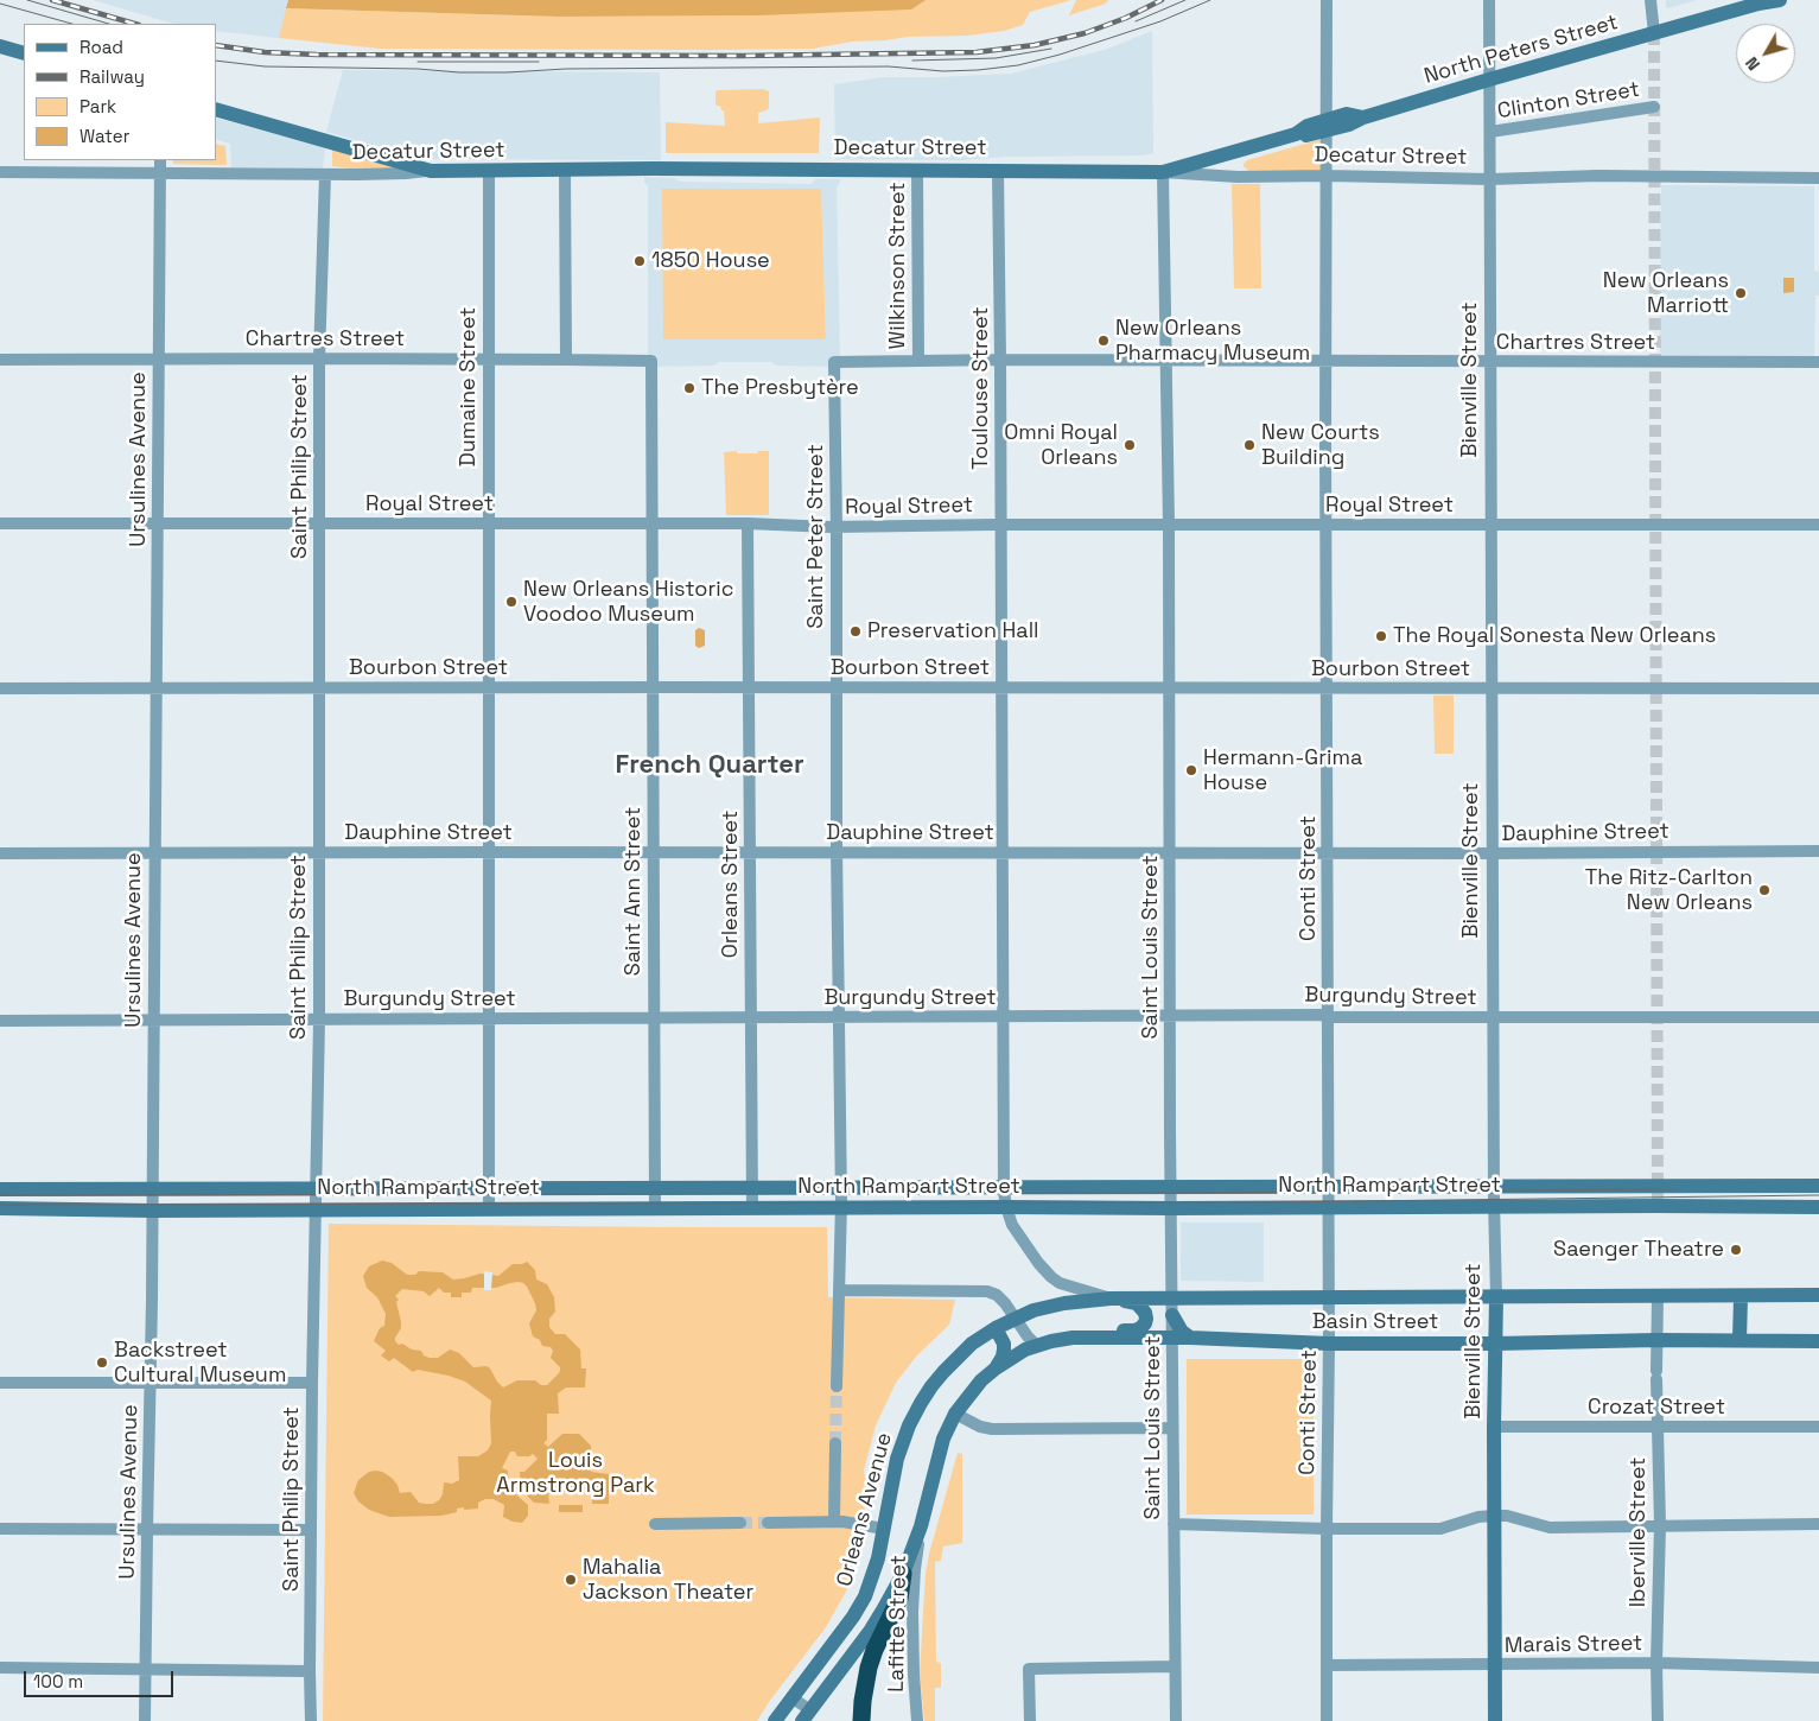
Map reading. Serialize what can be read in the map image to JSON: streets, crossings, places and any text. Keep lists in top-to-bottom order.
{
  "streets": {
    "street": [
      "North Peters Street",
      "Clinton Street",
      "Decatur Street",
      "Wilkinson Street",
      "Chartres Street",
      "Bienville Street",
      "Dumaine Street",
      "Toulouse Street",
      "Ursulines Avenue",
      "Saint Philip Street",
      "Royal Street",
      "Saint Peter Street",
      "Bourbon Street",
      "Dauphine Street",
      "Conti Street",
      "Orleans Street",
      "Saint Ann Street",
      "Saint Louis Street",
      "Burgundy Street",
      "North Rampart Street",
      "Basin Street",
      "Crozat Street",
      "Orleans Avenue",
      "Iberville Street",
      "Lafitte Street",
      "Marais Street"
    ]
  },
  "crossings": [
    ["North Peters Street", "Decatur Street"],
    ["North Peters Street", "Bienville Street"],
    ["North Peters Street", "Conti Street"],
    ["North Peters Street", "Saint Louis Street"],
    ["Clinton Street", "Bienville Street"],
    ["Decatur Street", "Wilkinson Street"],
    ["Decatur Street", "Bienville Street"],
    ["Decatur Street", "Dumaine Street"],
    ["Decatur Street", "Toulouse Street"],
    ["Decatur Street", "Ursulines Avenue"],
    ["Decatur Street", "Saint Philip Street"],
    ["Decatur Street", "Conti Street"],
    ["Decatur Street", "Saint Louis Street"],
    ["Wilkinson Street", "Chartres Street"],
    ["Chartres Street", "Bienville Street"],
    ["Chartres Street", "Dumaine Street"],
    ["Chartres Street", "Toulouse Street"],
    ["Chartres Street", "Ursulines Avenue"],
    ["Chartres Street", "Saint Philip Street"],
    ["Chartres Street", "Saint Peter Street"],
    ["Chartres Street", "Conti Street"],
    ["Chartres Street", "Saint Ann Street"],
    ["Chartres Street", "Saint Louis Street"],
    ["Bienville Street", "Royal Street"],
    ["Bienville Street", "Bourbon Street"],
    ["Bienville Street", "Dauphine Street"],
    ["Bienville Street", "Burgundy Street"],
    ["Bienville Street", "North Rampart Street"],
    ["Bienville Street", "Basin Street"],
    ["Bienville Street", "Crozat Street"],
    ["Bienville Street", "Marais Street"],
    ["Dumaine Street", "Royal Street"],
    ["Dumaine Street", "Bourbon Street"],
    ["Dumaine Street", "Dauphine Street"],
    ["Dumaine Street", "Burgundy Street"],
    ["Dumaine Street", "North Rampart Street"],
    ["Toulouse Street", "Royal Street"],
    ["Toulouse Street", "Bourbon Street"],
    ["Toulouse Street", "Dauphine Street"],
    ["Toulouse Street", "Burgundy Street"],
    ["Toulouse Street", "North Rampart Street"],
    ["Toulouse Street", "Basin Street"],
    ["Toulouse Street", "Orleans Avenue"],
    ["Ursulines Avenue", "Royal Street"],
    ["Ursulines Avenue", "Bourbon Street"],
    ["Ursulines Avenue", "Dauphine Street"],
    ["Ursulines Avenue", "Burgundy Street"],
    ["Ursulines Avenue", "North Rampart Street"],
    ["Saint Philip Street", "Royal Street"],
    ["Saint Philip Street", "Bourbon Street"],
    ["Saint Philip Street", "Dauphine Street"],
    ["Saint Philip Street", "Burgundy Street"],
    ["Saint Philip Street", "North Rampart Street"],
    ["Royal Street", "Saint Peter Street"],
    ["Royal Street", "Conti Street"],
    ["Royal Street", "Orleans Street"],
    ["Royal Street", "Saint Ann Street"],
    ["Royal Street", "Saint Louis Street"],
    ["Saint Peter Street", "Bourbon Street"],
    ["Saint Peter Street", "Dauphine Street"],
    ["Saint Peter Street", "Burgundy Street"],
    ["Saint Peter Street", "North Rampart Street"],
    ["Bourbon Street", "Conti Street"],
    ["Bourbon Street", "Orleans Street"],
    ["Bourbon Street", "Saint Ann Street"],
    ["Bourbon Street", "Saint Louis Street"],
    ["Dauphine Street", "Conti Street"],
    ["Dauphine Street", "Orleans Street"],
    ["Dauphine Street", "Saint Ann Street"],
    ["Dauphine Street", "Saint Louis Street"],
    ["Conti Street", "Burgundy Street"],
    ["Conti Street", "North Rampart Street"],
    ["Conti Street", "Basin Street"],
    ["Conti Street", "Marais Street"],
    ["Orleans Street", "Burgundy Street"],
    ["Orleans Street", "North Rampart Street"],
    ["Saint Ann Street", "Burgundy Street"],
    ["Saint Ann Street", "North Rampart Street"],
    ["Saint Louis Street", "Burgundy Street"],
    ["Saint Louis Street", "North Rampart Street"],
    ["Saint Louis Street", "Basin Street"],
    ["Basin Street", "Orleans Avenue"],
    ["Basin Street", "Iberville Street"],
    ["Crozat Street", "Iberville Street"],
    ["Iberville Street", "Marais Street"]
  ],
  "districts": ["French Quarter"],
  "parks": ["Louis Armstrong Park"],
  "places": [
    "1850 House",
    "New Orleans Marriott",
    "New Orleans Pharmacy Museum",
    "The Presbytère",
    "Omni Royal Orleans",
    "New Courts Building",
    "New Orleans Historic Voodoo Museum",
    "Preservation Hall",
    "The Royal Sonesta New Orleans",
    "Hermann-Grima House",
    "The Ritz-Carlton New Orleans",
    "Saenger Theatre",
    "Backstreet Cultural Museum",
    "Mahalia Jackson Theater"
  ],
  "legend": [
    "Road",
    "Railway",
    "Park",
    "Water"
  ],
  "scale_bar": "100 m",
  "north": "bottom left"
}
